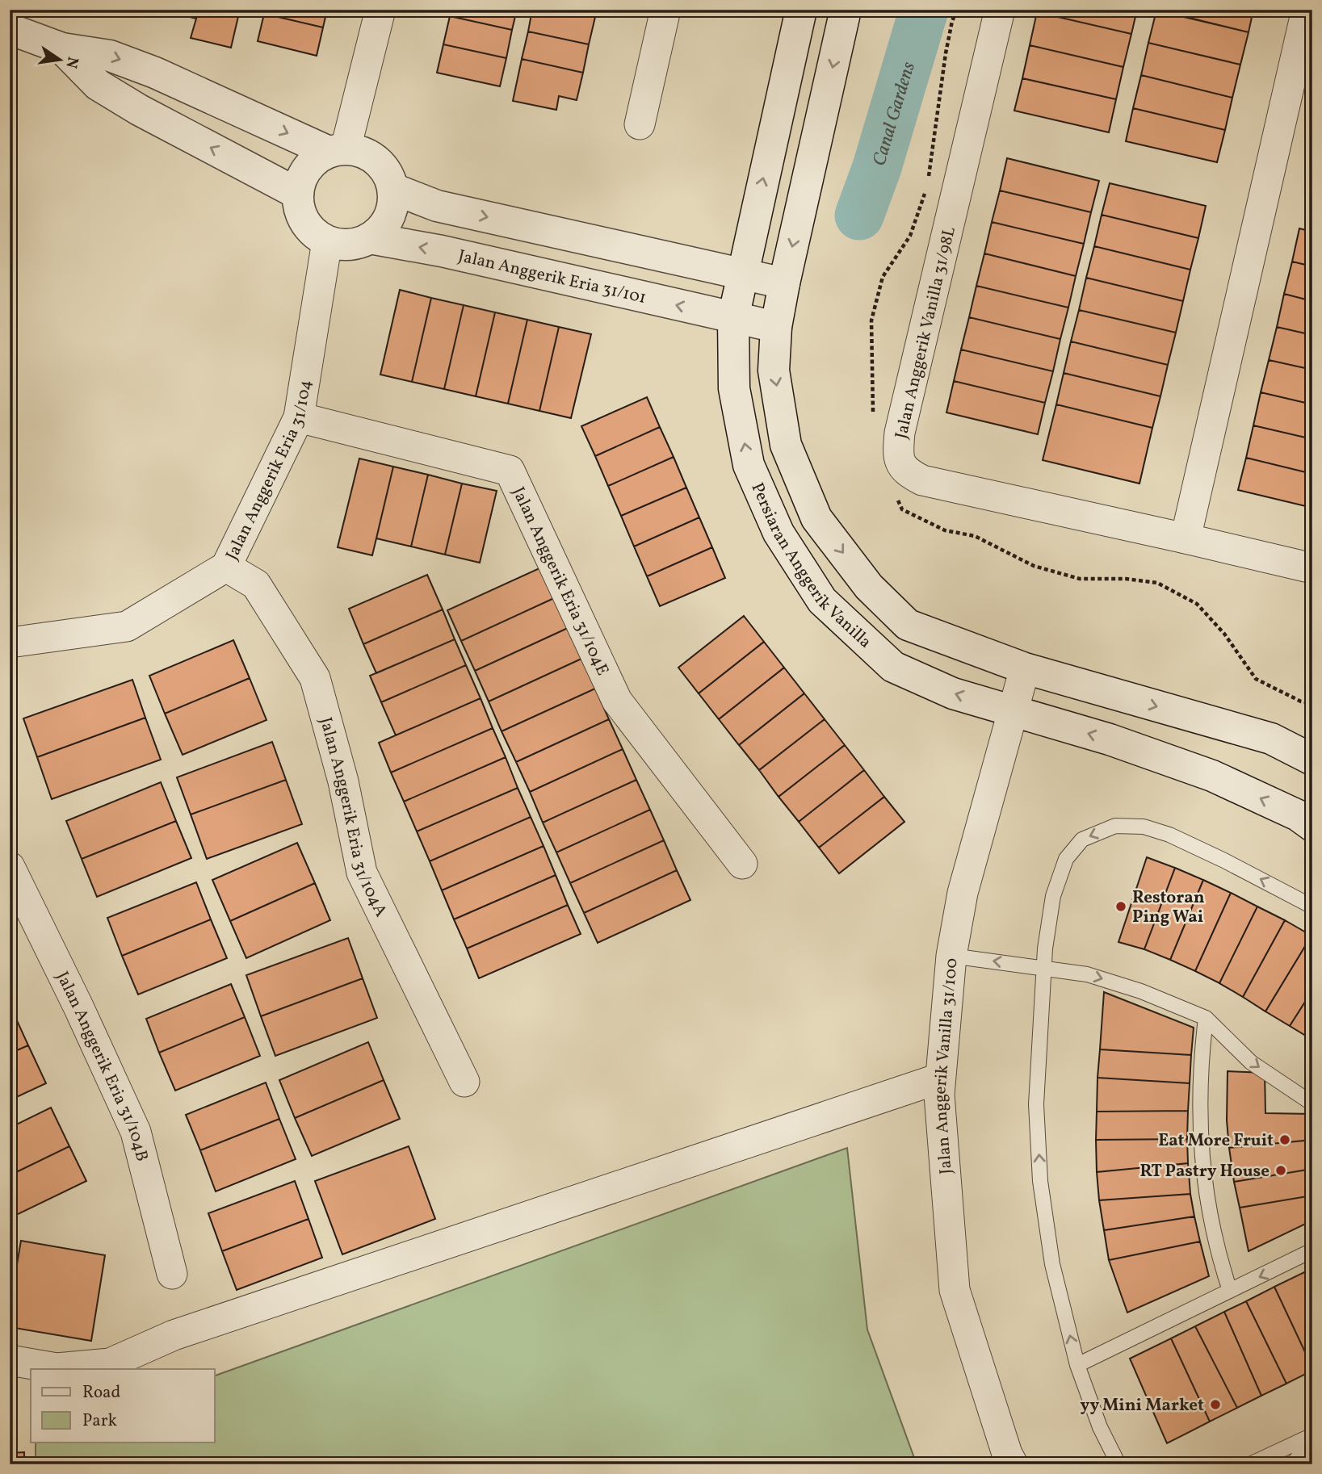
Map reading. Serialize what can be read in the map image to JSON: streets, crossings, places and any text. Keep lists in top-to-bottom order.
{
  "streets": {
    "main road": ["Jalan Anggerik Eria 31/101", "Persiaran Anggerik Vanilla"],
    "street": [
      "Jalan Anggerik Vanilla 31/98L",
      "Jalan Anggerik Eria 31/104",
      "Jalan Anggerik Eria 31/104E",
      "Jalan Anggerik Eria 31/104A",
      "Jalan Anggerik Eria 31/104B",
      "Jalan Anggerik Vanilla 31/100"
    ]
  },
  "crossings": [
    ["Jalan Anggerik Eria 31/101", "Jalan Anggerik Eria 31/104"],
    ["Jalan Anggerik Eria 31/101", "Persiaran Anggerik Vanilla"],
    ["Jalan Anggerik Eria 31/104", "Jalan Anggerik Eria 31/104E"],
    ["Jalan Anggerik Eria 31/104", "Jalan Anggerik Eria 31/104A"],
    ["Persiaran Anggerik Vanilla", "Jalan Anggerik Vanilla 31/100"]
  ],
  "water": ["Canal Gardens"],
  "places": [
    "Restoran Ping Wai",
    "Eat More Fruit",
    "RT Pastry House",
    "yy Mini Market"
  ],
  "legend": ["Road", "Park"],
  "north": "right"
}
